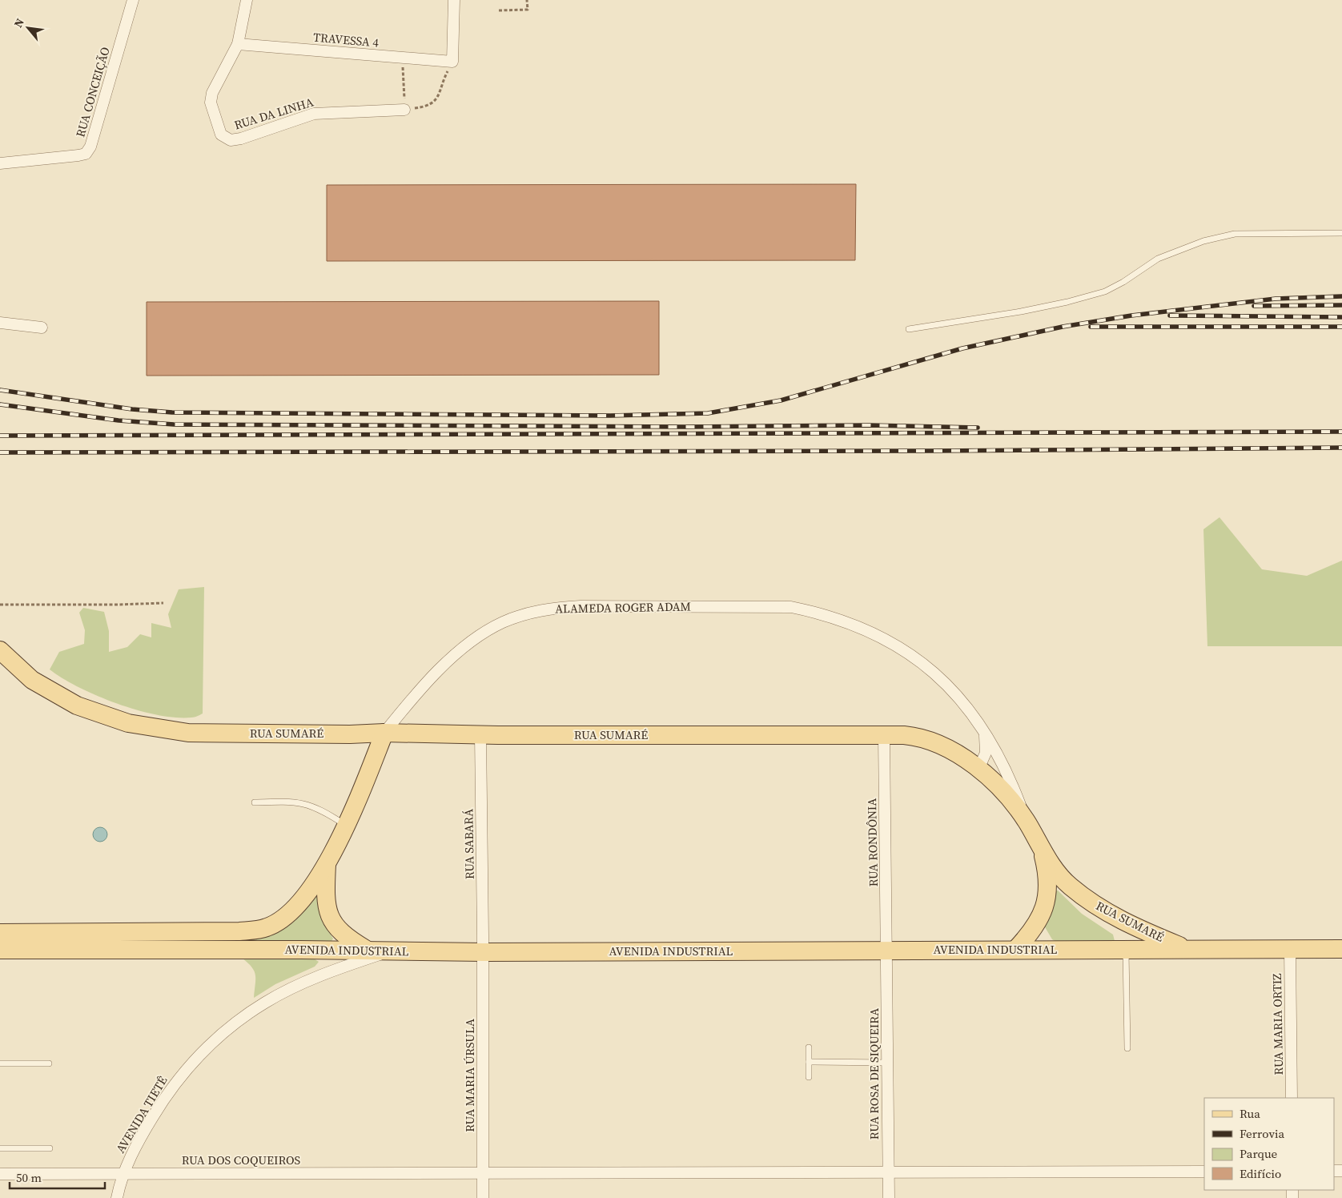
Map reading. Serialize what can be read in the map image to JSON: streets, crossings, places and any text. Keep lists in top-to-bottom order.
{
  "streets": {
    "main road": ["ALAMEDA ROGER ADAM", "RUA SUMARÉ", "AVENIDA INDUSTRIAL"],
    "street": [
      "TRAVESSA 4",
      "RUA CONCEIÇÃO",
      "RUA DA LINHA",
      "RUA RONDÔNIA",
      "RUA SABARÁ",
      "RUA MARIA ORTIZ",
      "RUA ROSA DE SIQUEIRA",
      "RUA MARIA ÚRSULA",
      "AVENIDA TIETÊ",
      "RUA DOS COQUEIROS"
    ]
  },
  "crossings": [
    ["TRAVESSA 4", "RUA DA LINHA"],
    ["ALAMEDA ROGER ADAM", "RUA SUMARÉ"],
    ["ALAMEDA ROGER ADAM", "AVENIDA INDUSTRIAL"],
    ["RUA SUMARÉ", "RUA RONDÔNIA"],
    ["RUA SUMARÉ", "RUA SABARÁ"],
    ["RUA SUMARÉ", "AVENIDA INDUSTRIAL"],
    ["RUA RONDÔNIA", "AVENIDA INDUSTRIAL"],
    ["RUA RONDÔNIA", "RUA ROSA DE SIQUEIRA"],
    ["RUA SABARÁ", "AVENIDA INDUSTRIAL"],
    ["RUA SABARÁ", "RUA MARIA ÚRSULA"],
    ["AVENIDA INDUSTRIAL", "RUA MARIA ORTIZ"],
    ["AVENIDA INDUSTRIAL", "RUA ROSA DE SIQUEIRA"],
    ["AVENIDA INDUSTRIAL", "RUA MARIA ÚRSULA"],
    ["AVENIDA INDUSTRIAL", "AVENIDA TIETÊ"],
    ["RUA ROSA DE SIQUEIRA", "RUA DOS COQUEIROS"],
    ["RUA MARIA ÚRSULA", "RUA DOS COQUEIROS"],
    ["AVENIDA TIETÊ", "RUA DOS COQUEIROS"]
  ],
  "legend": [
    "Rua",
    "Ferrovia",
    "Parque",
    "Edifício"
  ],
  "scale_bar": "50 m",
  "north": "top left"
}
